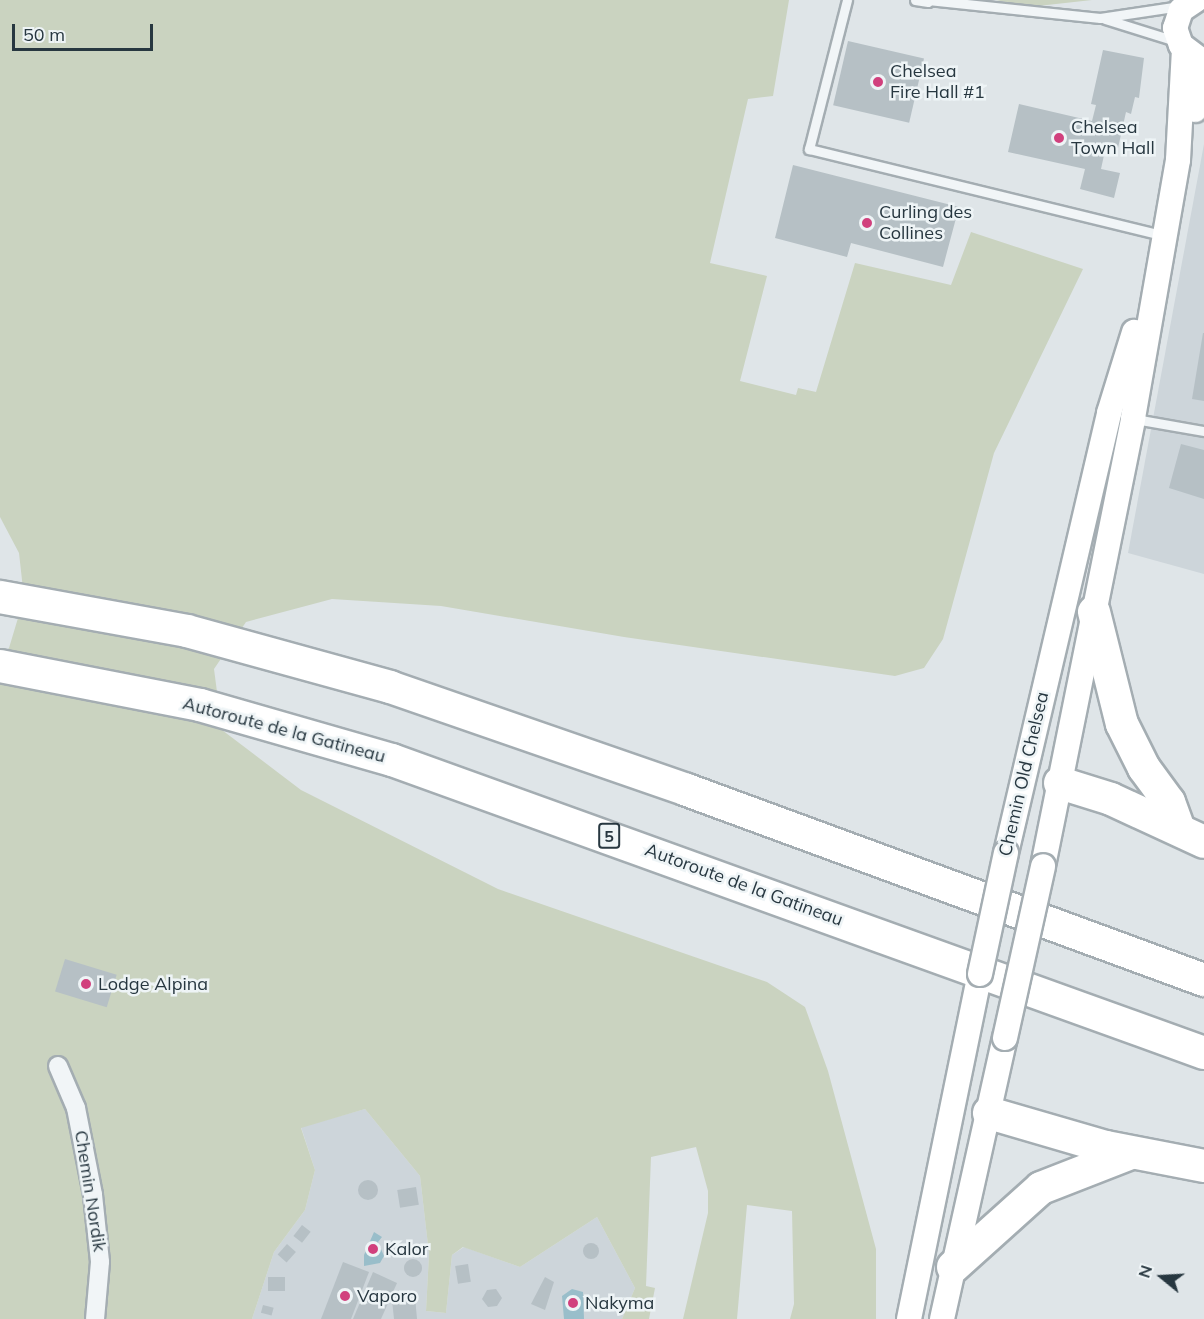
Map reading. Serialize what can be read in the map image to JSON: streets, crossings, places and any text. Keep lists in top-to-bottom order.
{
  "streets": {
    "highway": ["Autoroute de la Gatineau", "5"],
    "street": ["Chemin Old Chelsea", "Chemin Nordik"]
  },
  "places": [
    "Chelsea Fire Hall #1",
    "Chelsea Town Hall",
    "Curling des Collines",
    "Lodge Alpina",
    "Kalor",
    "Vaporo",
    "Nakyma"
  ],
  "scale_bar": "50 m",
  "north": "left"
}
